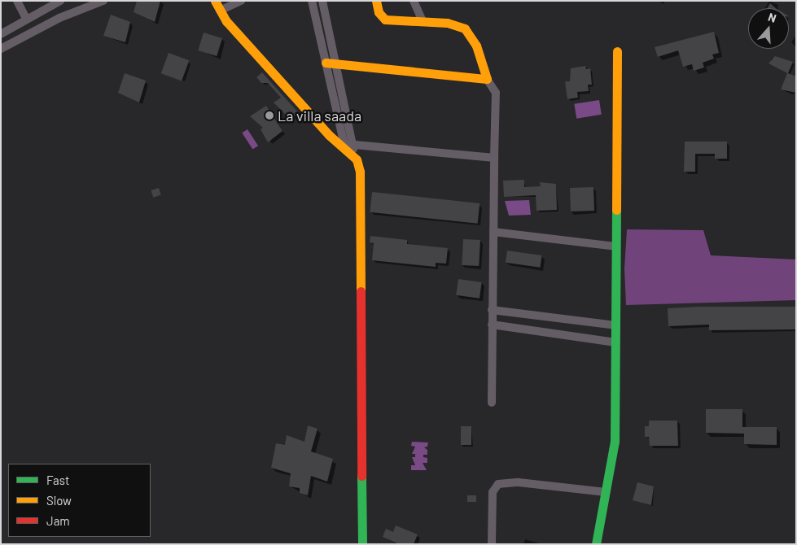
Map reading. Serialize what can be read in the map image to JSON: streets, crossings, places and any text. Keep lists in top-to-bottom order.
{
  "places": ["La villa saada"],
  "legend": ["Fast", "Slow", "Jam"],
  "north": "top"
}
